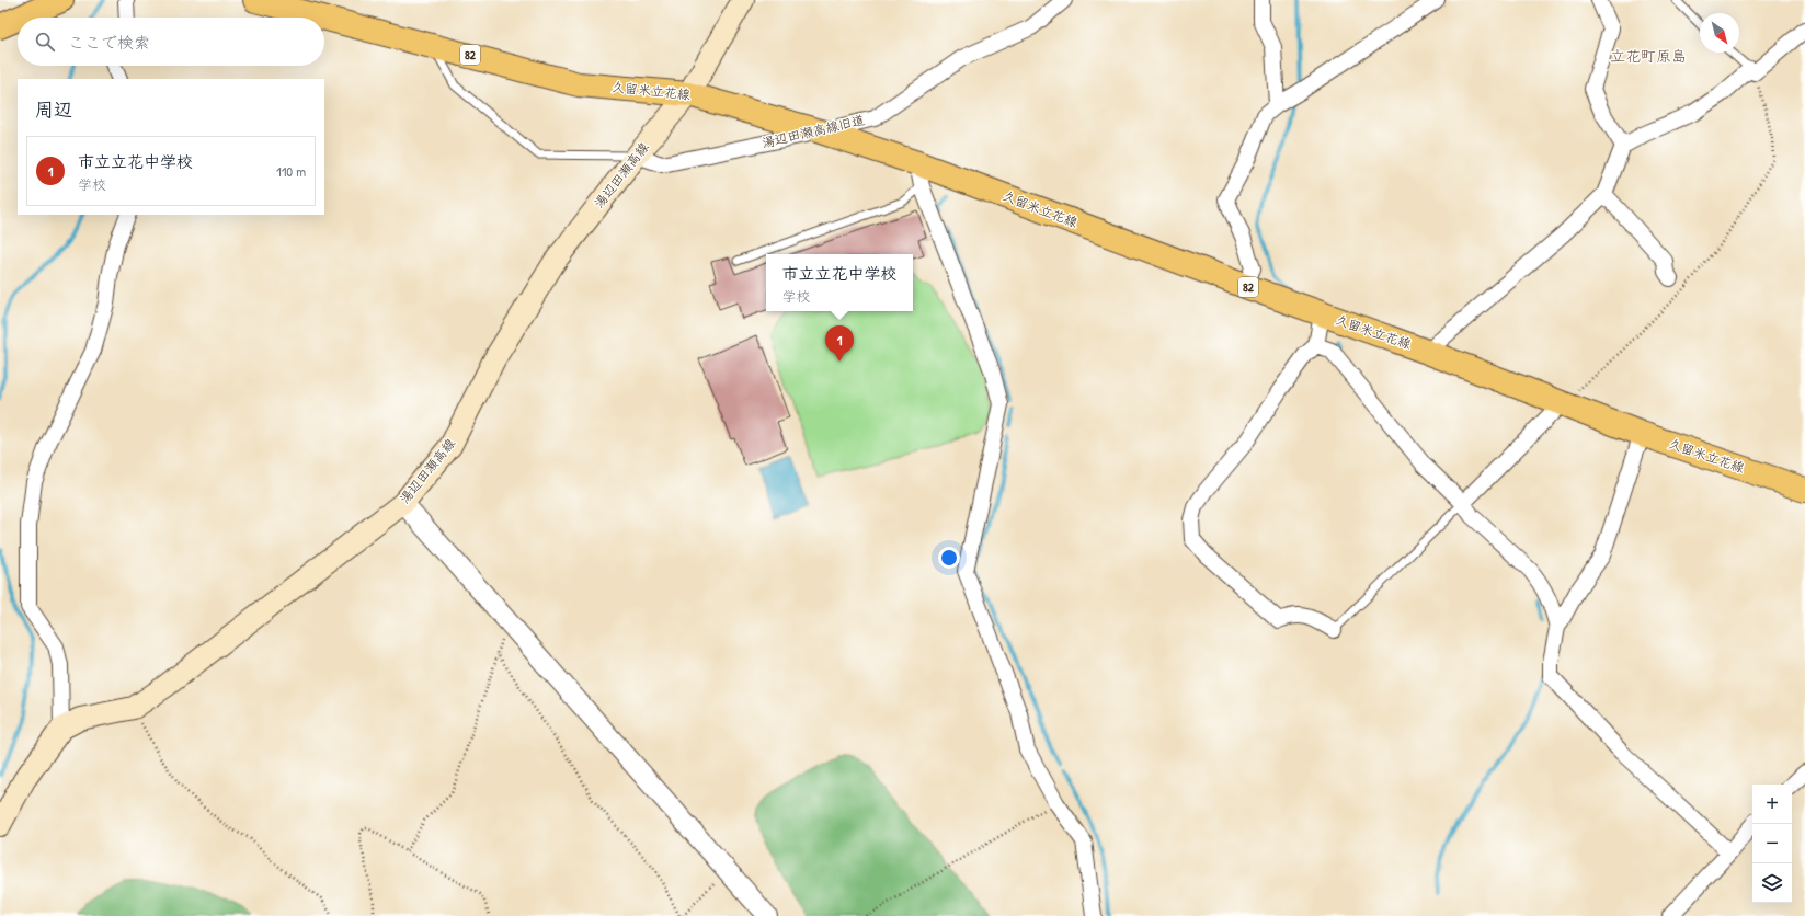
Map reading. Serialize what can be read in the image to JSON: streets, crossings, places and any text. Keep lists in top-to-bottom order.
{
  "streets": {
    "main road": ["82", "久留米立花線", "湯辺田瀬高線"],
    "street": ["湯辺田瀬高線旧道"]
  },
  "crossings": [
    ["久留米立花線", "湯辺田瀬高線旧道"],
    ["久留米立花線", "湯辺田瀬高線"],
    ["湯辺田瀬高線旧道", "湯辺田瀬高線"]
  ],
  "districts": ["立花町原島"],
  "north": "bottom right",
  "page": {
    "search": "ここで検索",
    "heading": "周辺",
    "list": [
      {
        "mark": "1",
        "name": "市立立花中学校",
        "note": "学校",
        "value": "110 m"
      }
    ],
    "popup": ["市立立花中学校", "学校"],
    "pins": "1",
    "map_buttons": ["+", "−"]
  }
}
